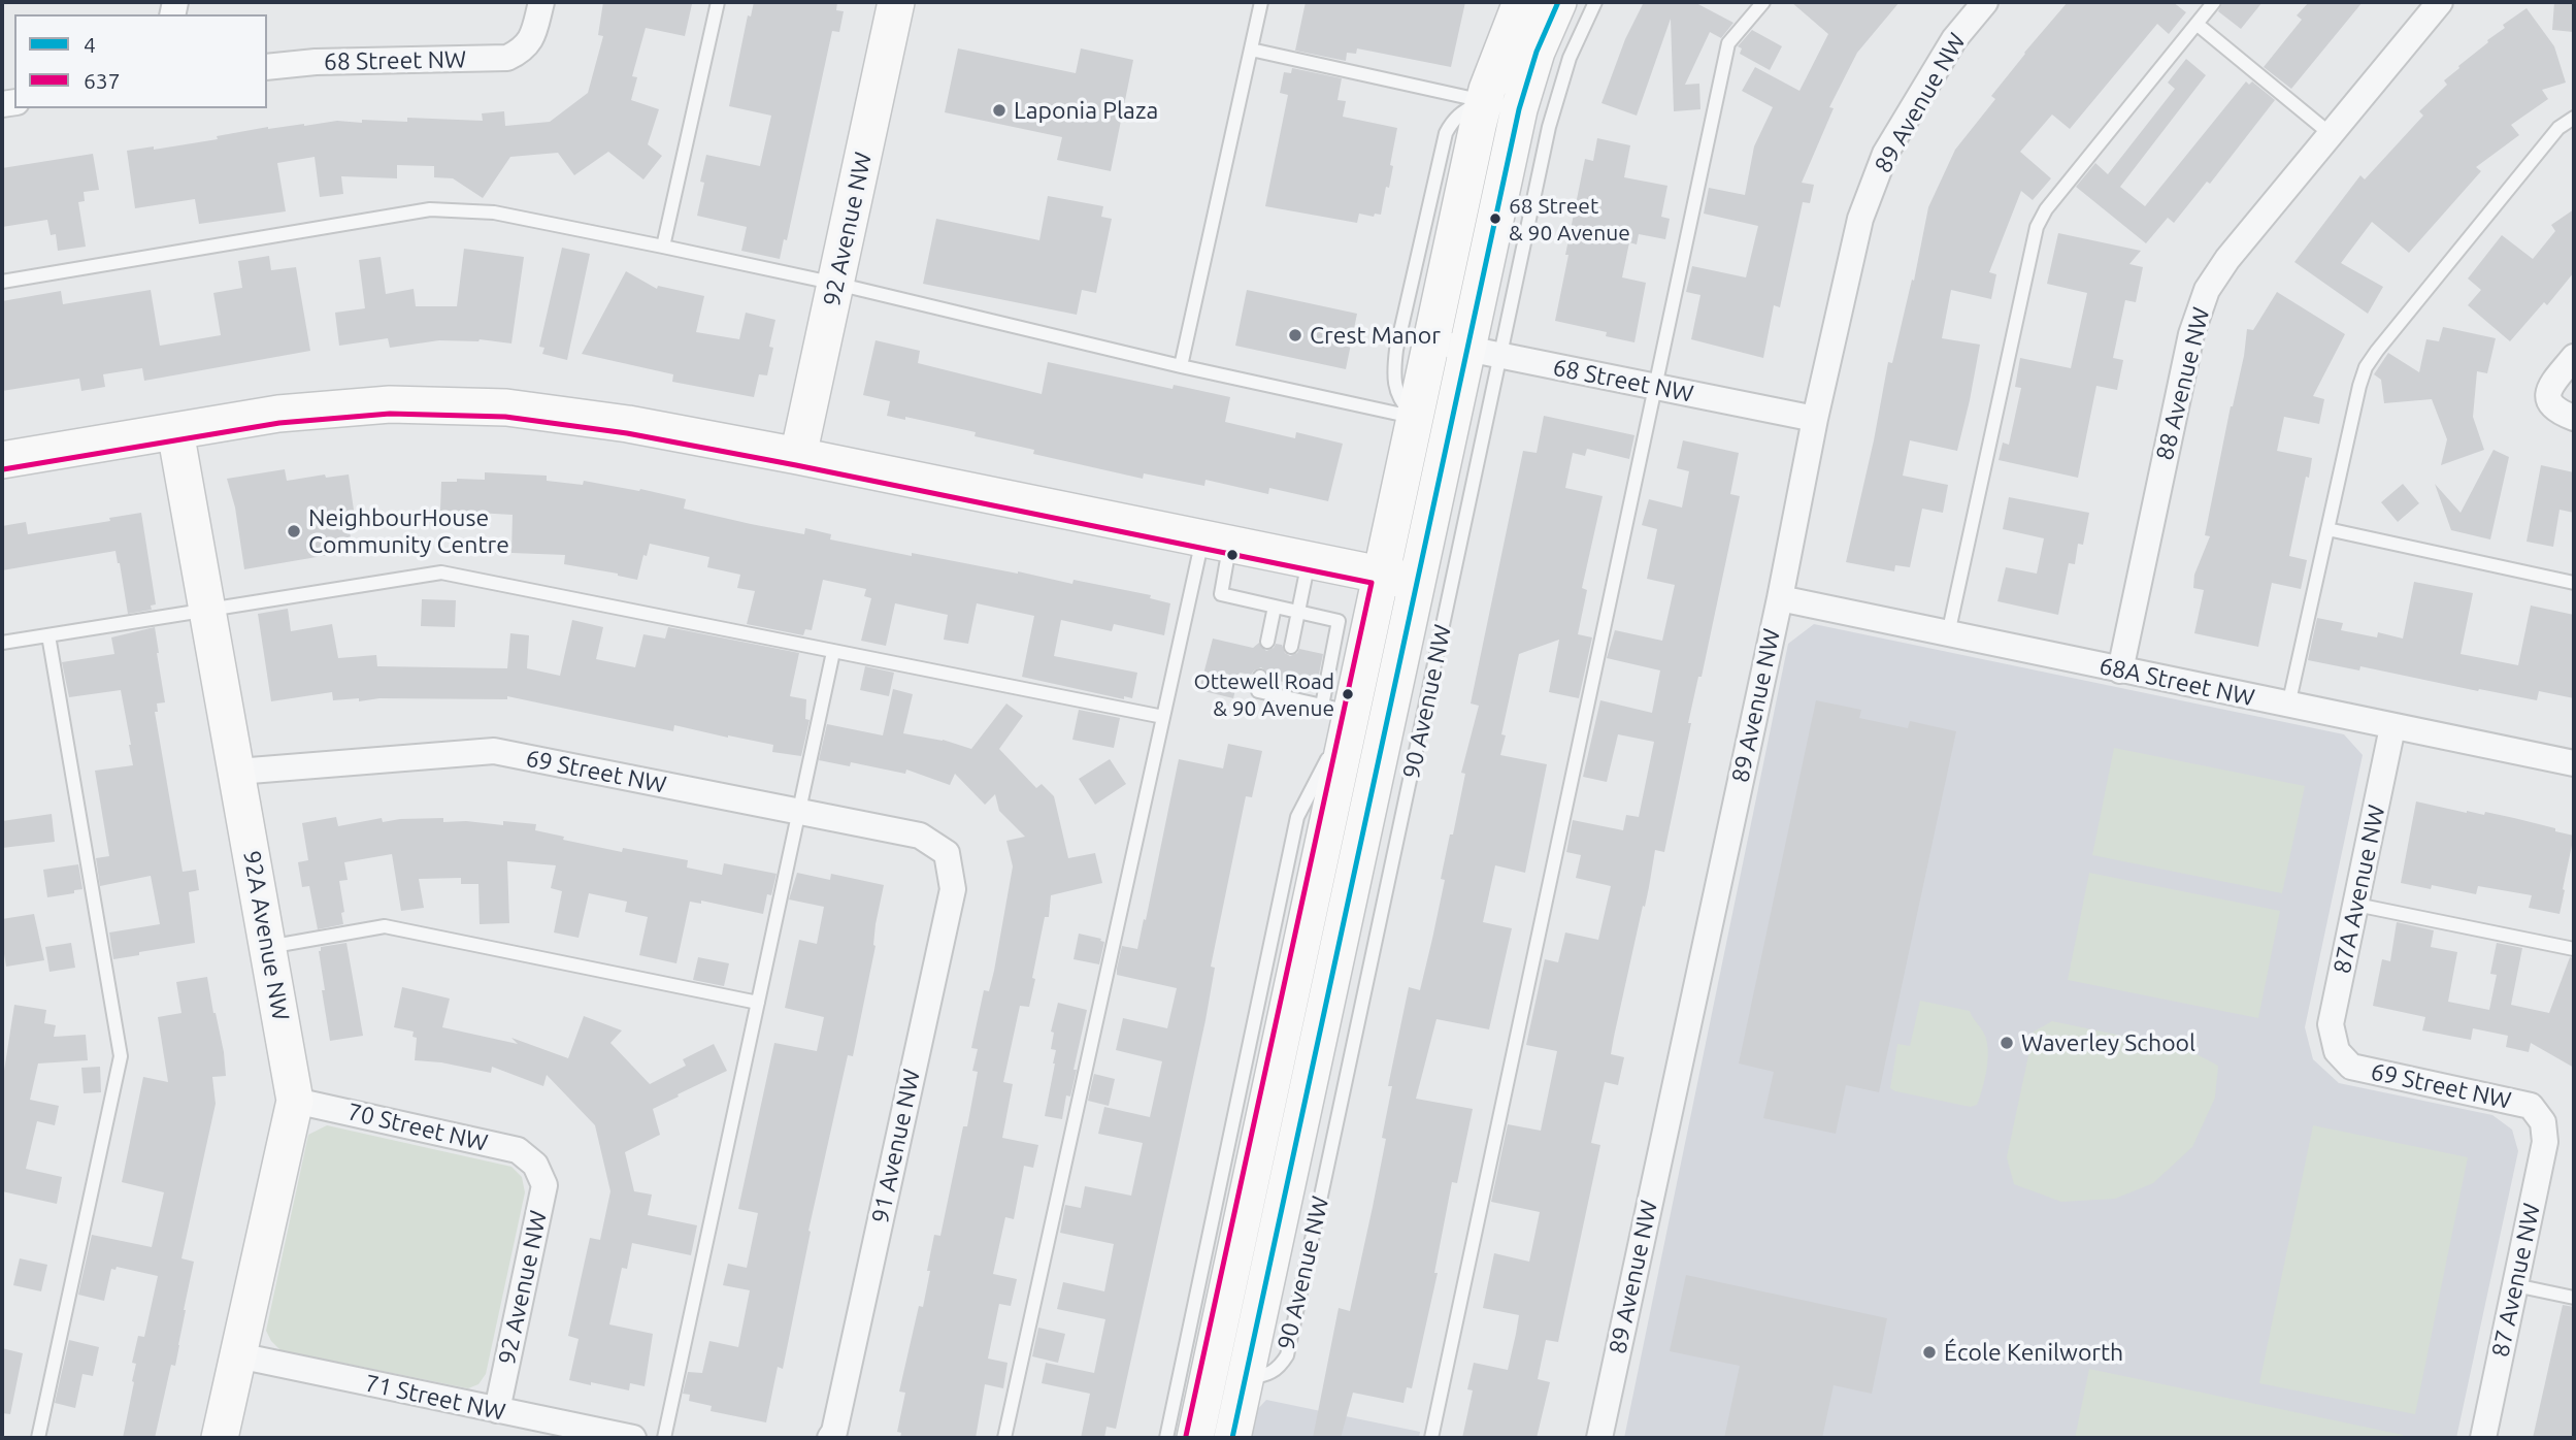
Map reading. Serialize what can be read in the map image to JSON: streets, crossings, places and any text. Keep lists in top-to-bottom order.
{
  "streets": {
    "main road": ["92 Avenue NW", "90 Avenue NW", "92A Avenue NW"],
    "street": [
      "68 Street NW",
      "89 Avenue NW",
      "88 Avenue NW",
      "68A Street NW",
      "69 Street NW",
      "87A Avenue NW",
      "70 Street NW",
      "91 Avenue NW",
      "87 Avenue NW",
      "71 Street NW"
    ]
  },
  "crossings": [
    ["68 Street NW", "89 Avenue NW"],
    ["68 Street NW", "90 Avenue NW"],
    ["89 Avenue NW", "68A Street NW"],
    ["92 Avenue NW", "70 Street NW"],
    ["92 Avenue NW", "71 Street NW"],
    ["88 Avenue NW", "68A Street NW"],
    ["68A Street NW", "87A Avenue NW"],
    ["69 Street NW", "87A Avenue NW"],
    ["69 Street NW", "92A Avenue NW"],
    ["69 Street NW", "91 Avenue NW"],
    ["69 Street NW", "87 Avenue NW"],
    ["92A Avenue NW", "70 Street NW"],
    ["92A Avenue NW", "71 Street NW"]
  ],
  "places": [
    "Laponia Plaza",
    "68 Street & 90 Avenue",
    "Crest Manor",
    "NeighbourHouse Community Centre",
    "Ottewell Road & 90 Avenue",
    "Waverley School",
    "École Kenilworth"
  ],
  "lines": ["transit line 4", "transit line 637"],
  "legend": ["4", "637"]
}
